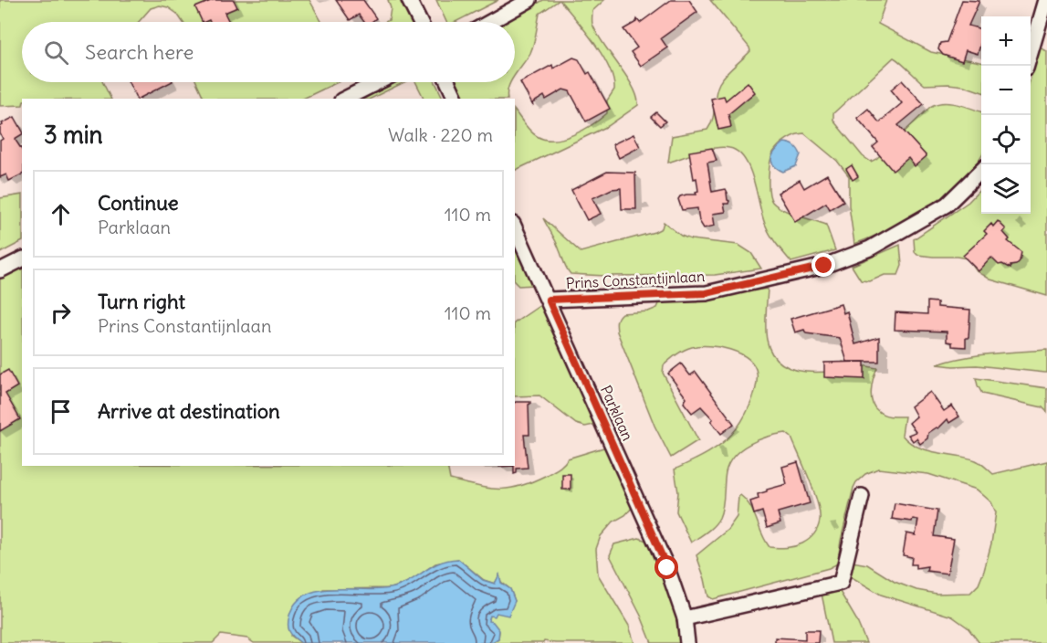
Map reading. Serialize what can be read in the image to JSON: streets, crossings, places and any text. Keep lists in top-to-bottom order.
{
  "streets": {
    "street": ["Prins Constantijnlaan", "Parklaan"]
  },
  "crossings": [
    ["Prins Constantijnlaan", "Parklaan"]
  ],
  "page": {
    "map_buttons": ["+", "−"],
    "search": "Search here",
    "heading": ["3 min", "Walk · 220 m"],
    "list": [
      ["Continue", "Parklaan", "110 m"],
      ["Turn right", "Prins Constantijnlaan", "110 m"],
      "Arrive at destination"
    ]
  }
}
